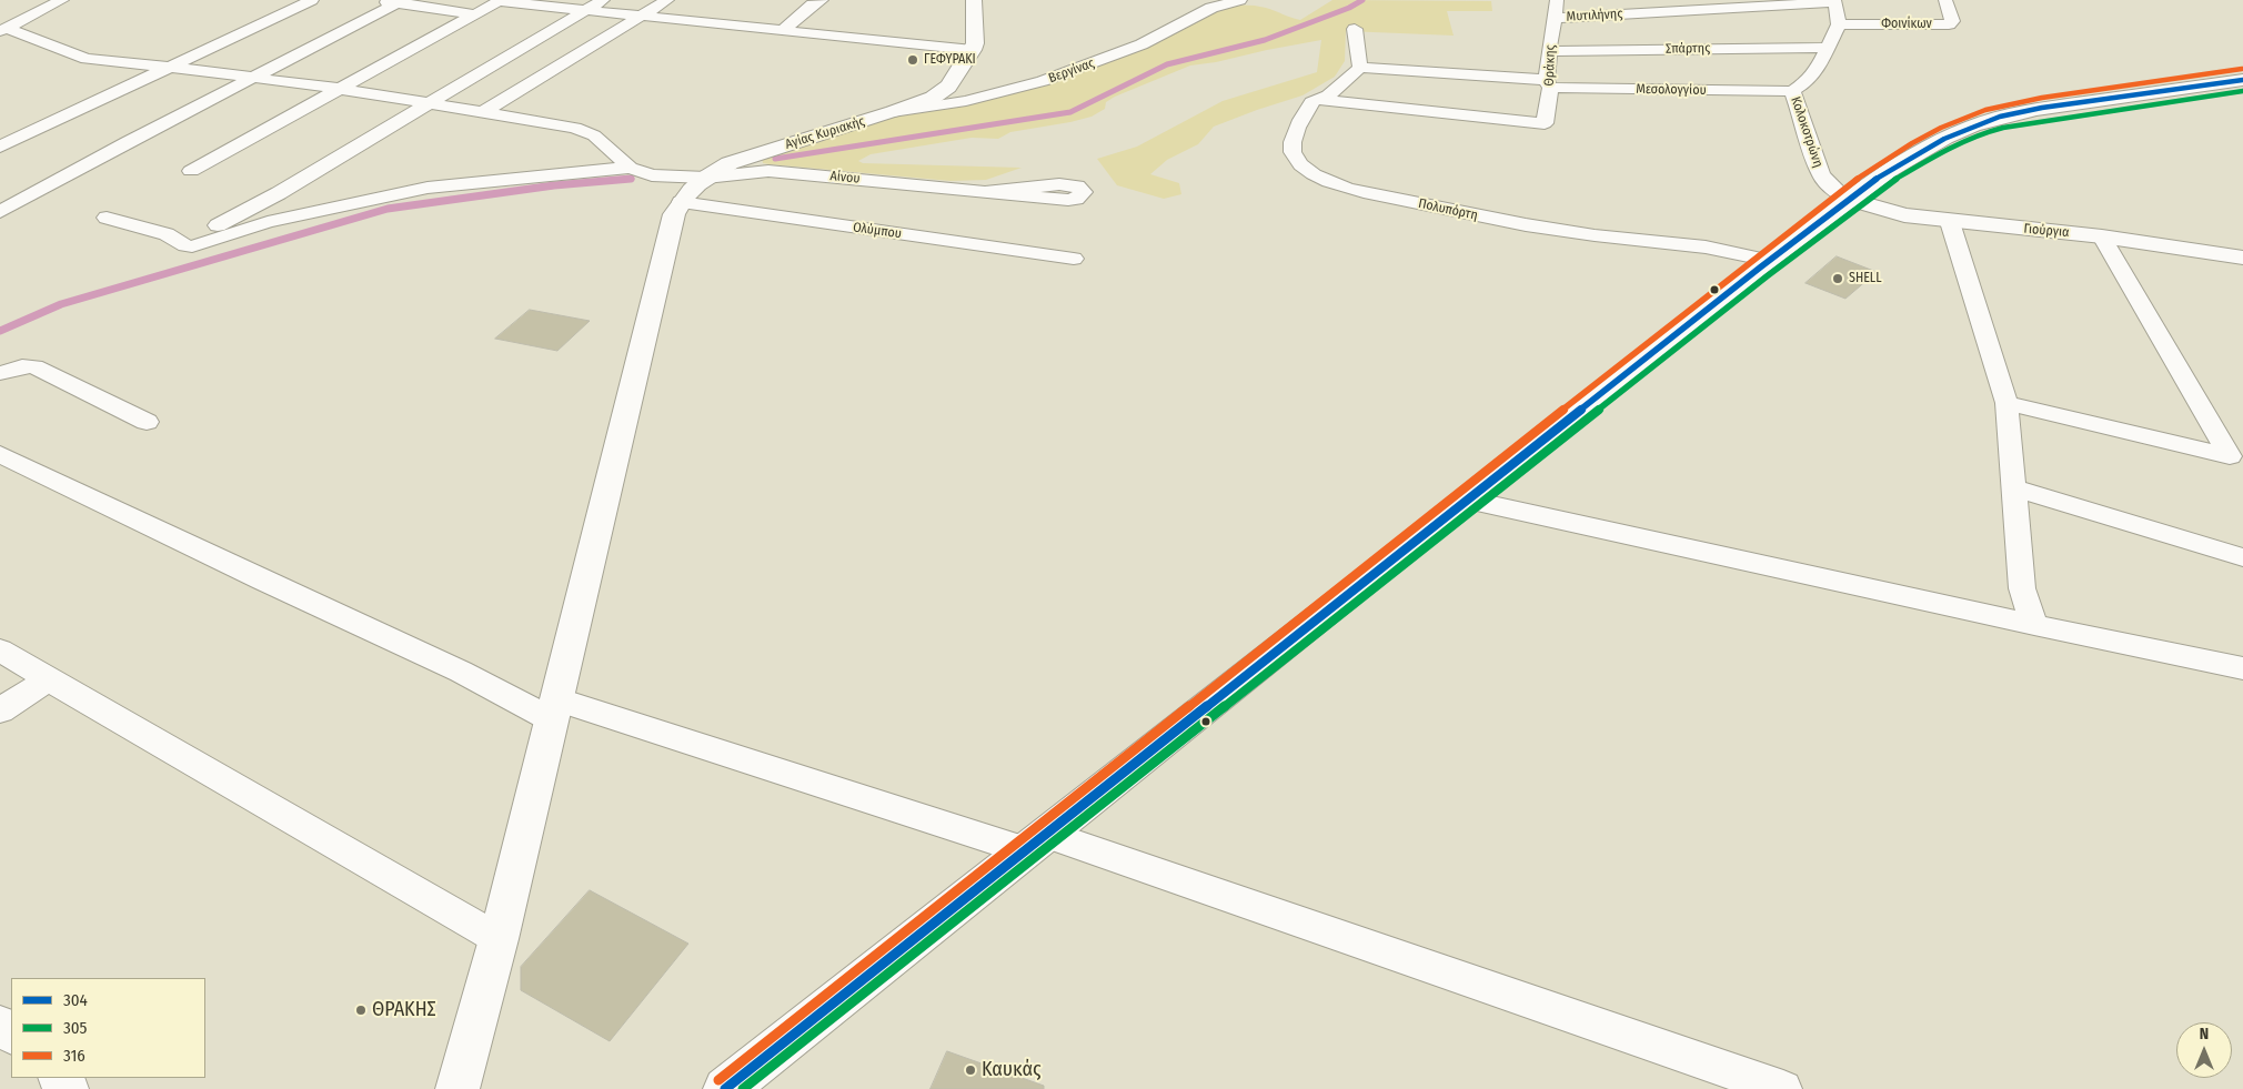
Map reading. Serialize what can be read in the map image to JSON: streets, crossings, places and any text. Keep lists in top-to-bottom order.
{
  "streets": {
    "main road": ["Αγίας Κυριακής", "Γιούργια"],
    "street": [
      "Μυτιλήνης",
      "Φοινίκων",
      "Σπάρτης",
      "Θράκης",
      "Βεργίνας",
      "Μεσολογγίου",
      "Κολοκοτρώνη",
      "Αίνου",
      "Πολυπόρτη",
      "Ολύμπου"
    ]
  },
  "crossings": [
    ["Μυτιλήνης", "Θράκης"],
    ["Φοινίκων", "Κολοκοτρώνη"],
    ["Σπάρτης", "Θράκης"],
    ["Σπάρτης", "Κολοκοτρώνη"],
    ["Θράκης", "Μεσολογγίου"],
    ["Θράκης", "Πολυπόρτη"],
    ["Βεργίνας", "Αγίας Κυριακής"],
    ["Μεσολογγίου", "Κολοκοτρώνη"],
    ["Μεσολογγίου", "Πολυπόρτη"],
    ["Κολοκοτρώνη", "Γιούργια"],
    ["Αγίας Κυριακής", "Αίνου"],
    ["Αγίας Κυριακής", "Ολύμπου"]
  ],
  "places": [
    "ΓΕΦΥΡΑΚΙ",
    "SHELL",
    "ΘΡΑΚΗΣ",
    "Καυκάς"
  ],
  "lines": ["transit line 316", "transit line 304", "transit line 305"],
  "legend": ["304", "305", "316"],
  "north": "top"
}
